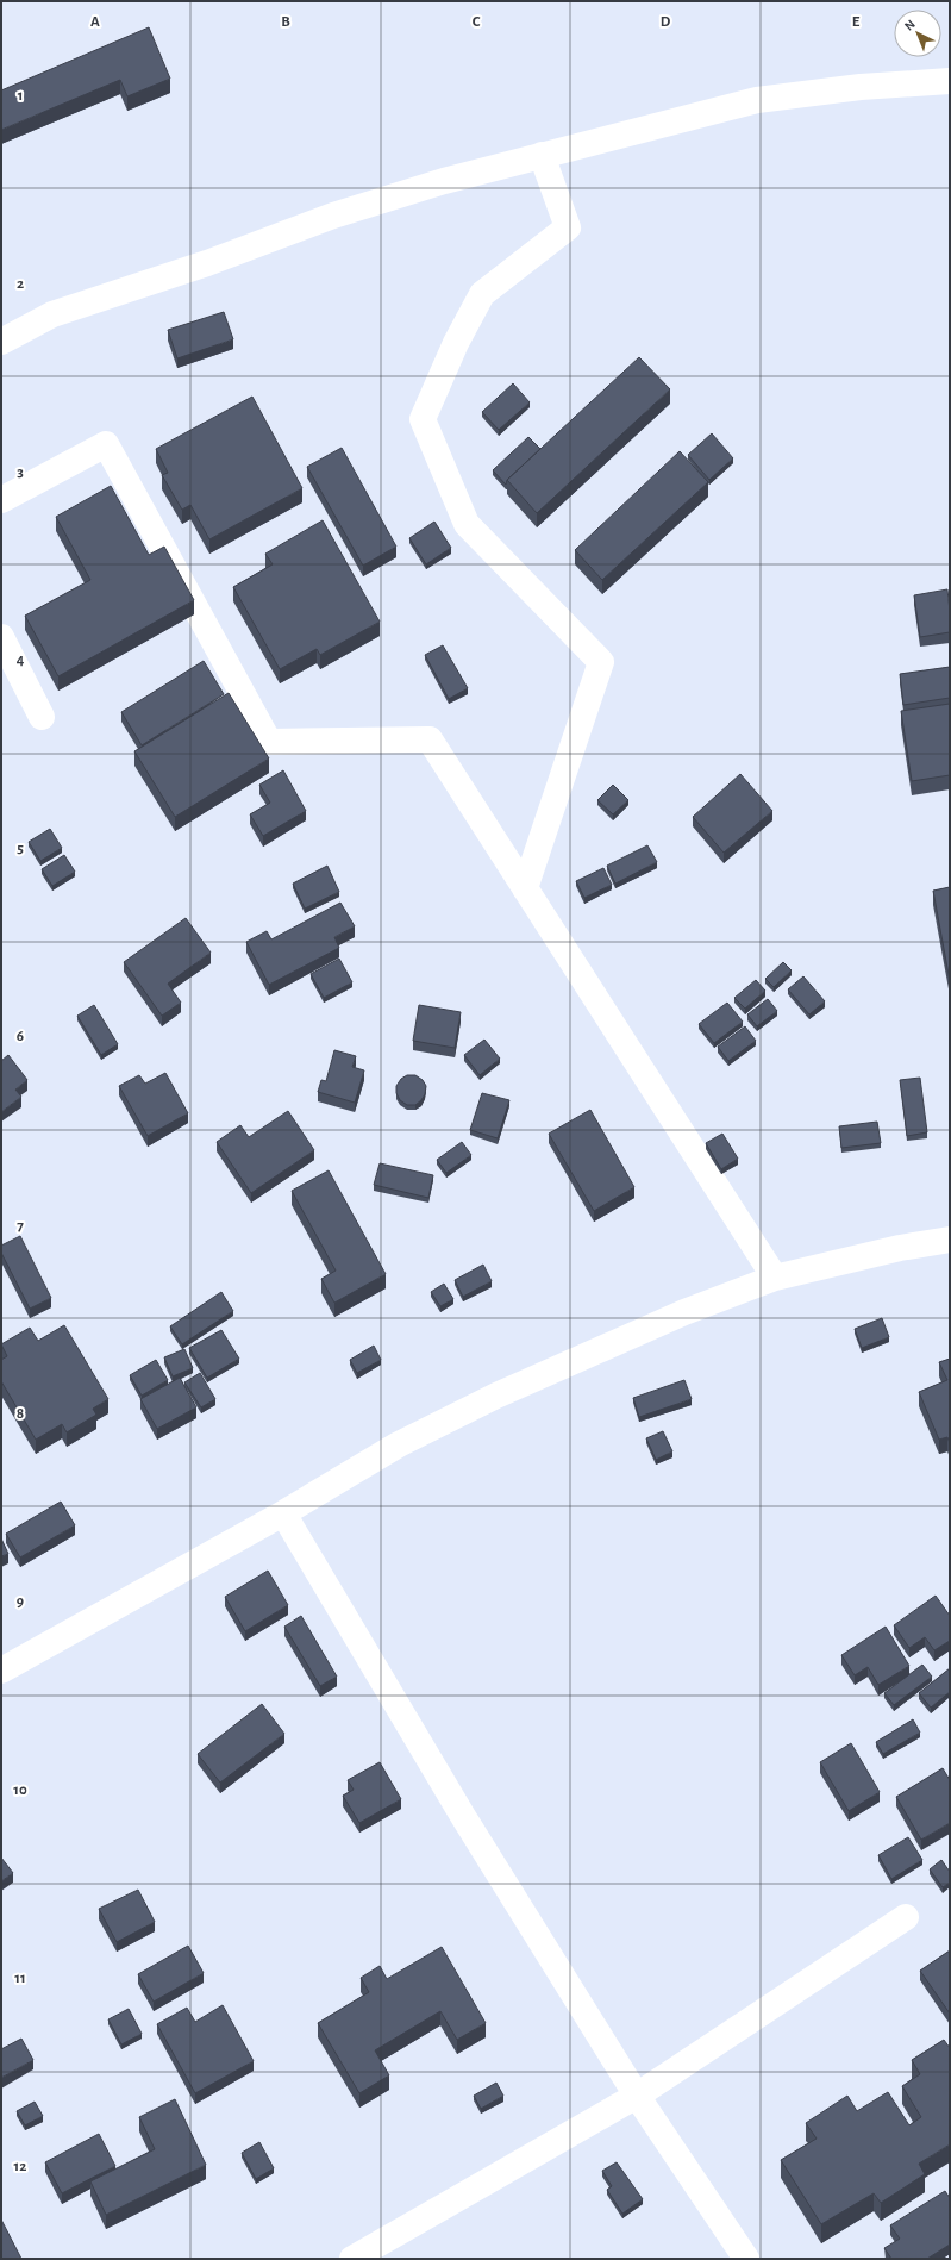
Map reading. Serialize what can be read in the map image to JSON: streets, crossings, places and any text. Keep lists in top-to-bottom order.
{
  "north": "top left",
  "grid": {
    "columns": [
      "A",
      "B",
      "C",
      "D",
      "E"
    ],
    "rows": [
      "1",
      "2",
      "3",
      "4",
      "5",
      "6",
      "7",
      "8",
      "9",
      "10",
      "11",
      "12"
    ]
  }
}
